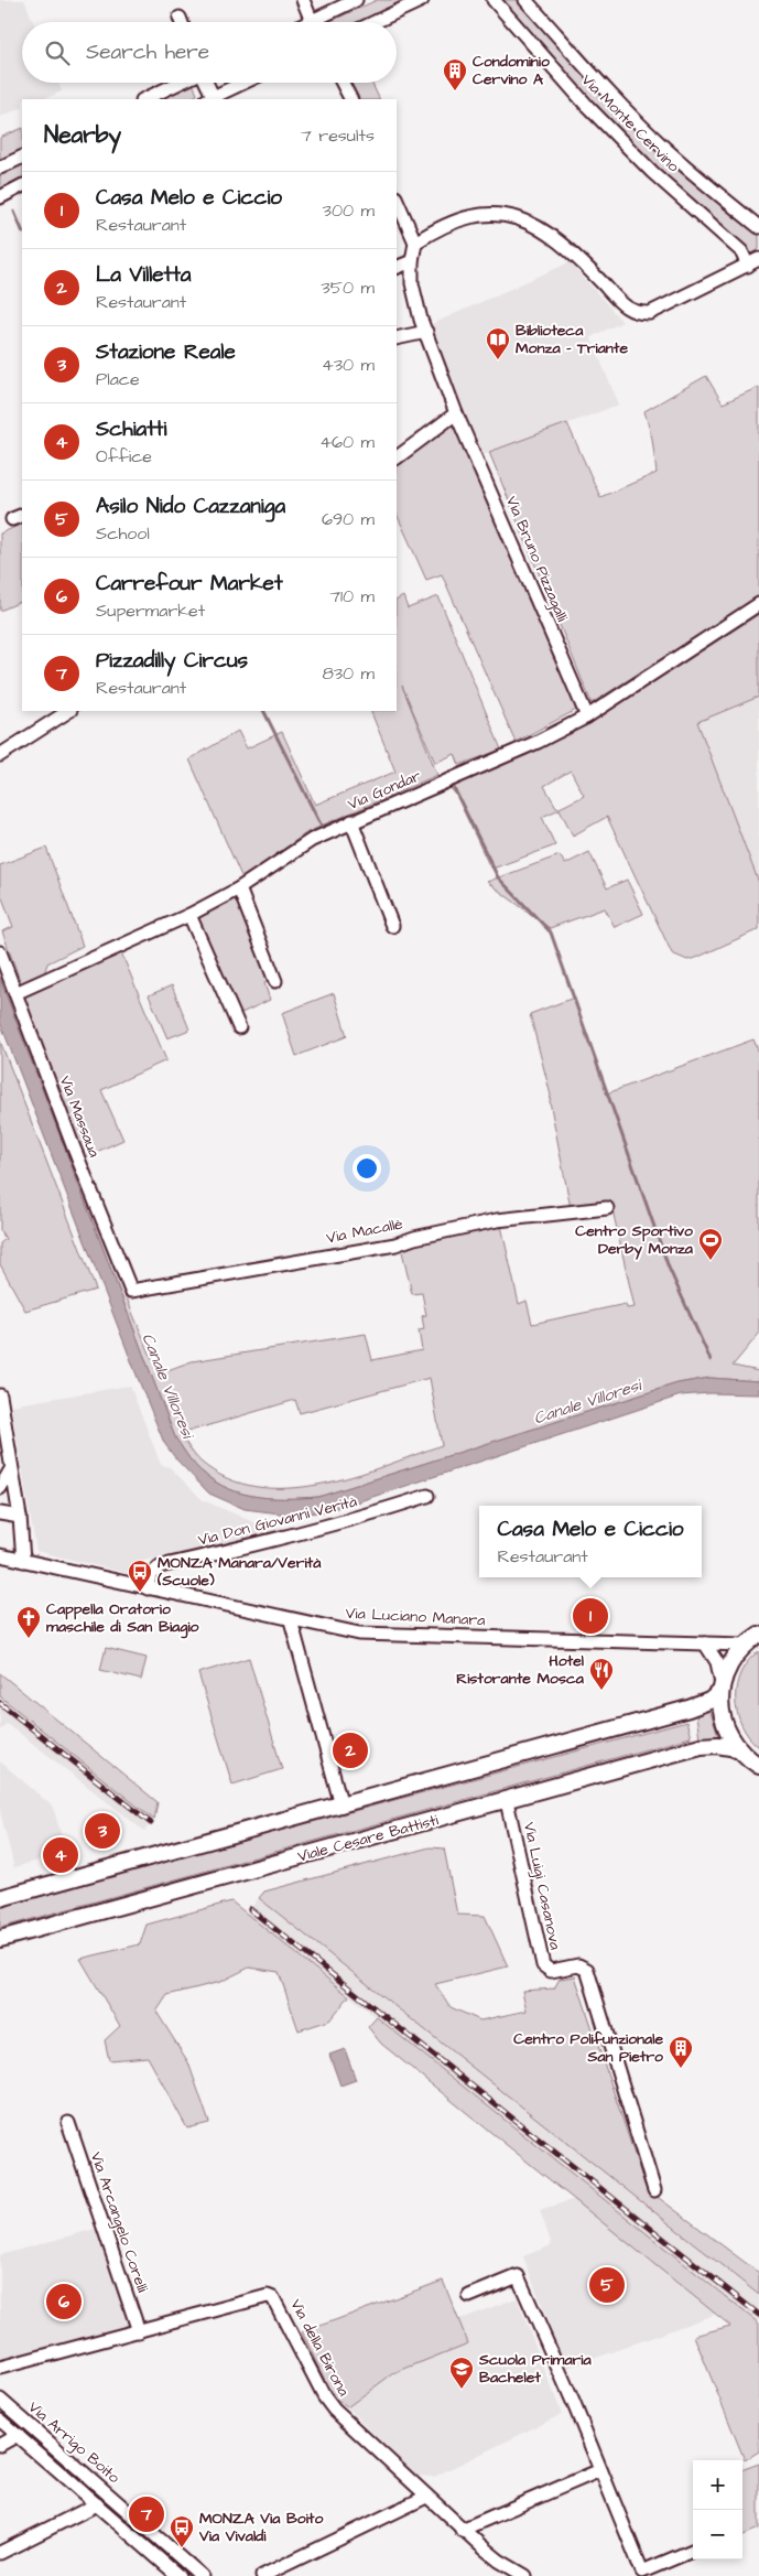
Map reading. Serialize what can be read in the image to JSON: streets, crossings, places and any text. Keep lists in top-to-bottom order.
{
  "streets": {
    "main road": ["Viale Cesare Battisti"],
    "street": [
      "Via Monte Cervino",
      "Via Bruno Pizzagalli",
      "Via Gondar",
      "Via Massaua",
      "Via Macallè",
      "Via Don Giovanni Verità",
      "Via Luciano Manara",
      "Via Luigi Casanova",
      "Via Arcangelo Corelli",
      "Via della Birona",
      "Via Arrigo Boito"
    ]
  },
  "crossings": [
    ["Via Bruno Pizzagalli", "Via Gondar"],
    ["Via Gondar", "Via Massaua"],
    ["Via Massaua", "Via Macallè"],
    ["Via Don Giovanni Verità", "Via Luciano Manara"],
    ["Viale Cesare Battisti", "Via Luigi Casanova"],
    ["Via Arcangelo Corelli", "Via della Birona"]
  ],
  "water": ["Canale Villoresi"],
  "places": {
    "building": ["Condominio Cervino A", "Centro Polifunzionale San Pietro"],
    "library": ["Biblioteca Monza - Triante"],
    "sports": ["Centro Sportivo Derby Monza"],
    "bus stop": ["MONZA Manara/Verità (Scuole)", "MONZA Via Boito Via Vivaldi"],
    "church": ["Cappella Oratorio maschile di San Biagio"],
    "restaurant": ["Hotel Ristorante Mosca"],
    "school or university": ["Scuola Primaria Bachelet"]
  },
  "page": {
    "search": "Search here",
    "heading": ["Nearby", "7 results"],
    "list": [
      {
        "mark": "1",
        "name": "Casa Melo e Ciccio",
        "note": "Restaurant",
        "value": "300 m"
      },
      {
        "mark": "2",
        "name": "La Villetta",
        "note": "Restaurant",
        "value": "350 m"
      },
      {
        "mark": "3",
        "name": "Stazione Reale",
        "note": "Place",
        "value": "430 m"
      },
      {
        "mark": "4",
        "name": "Schiatti",
        "note": "Office",
        "value": "460 m"
      },
      {
        "mark": "5",
        "name": "Asilo Nido Cazzaniga",
        "note": "School",
        "value": "690 m"
      },
      {
        "mark": "6",
        "name": "Carrefour Market",
        "note": "Supermarket",
        "value": "710 m"
      },
      {
        "mark": "7",
        "name": "Pizzadilly Circus",
        "note": "Restaurant",
        "value": "830 m"
      }
    ],
    "popup": ["Casa Melo e Ciccio", "Restaurant"],
    "pins": [
      "1",
      "2",
      "3",
      "4",
      "5",
      "6",
      "7"
    ],
    "map_buttons": ["+", "−"]
  }
}
